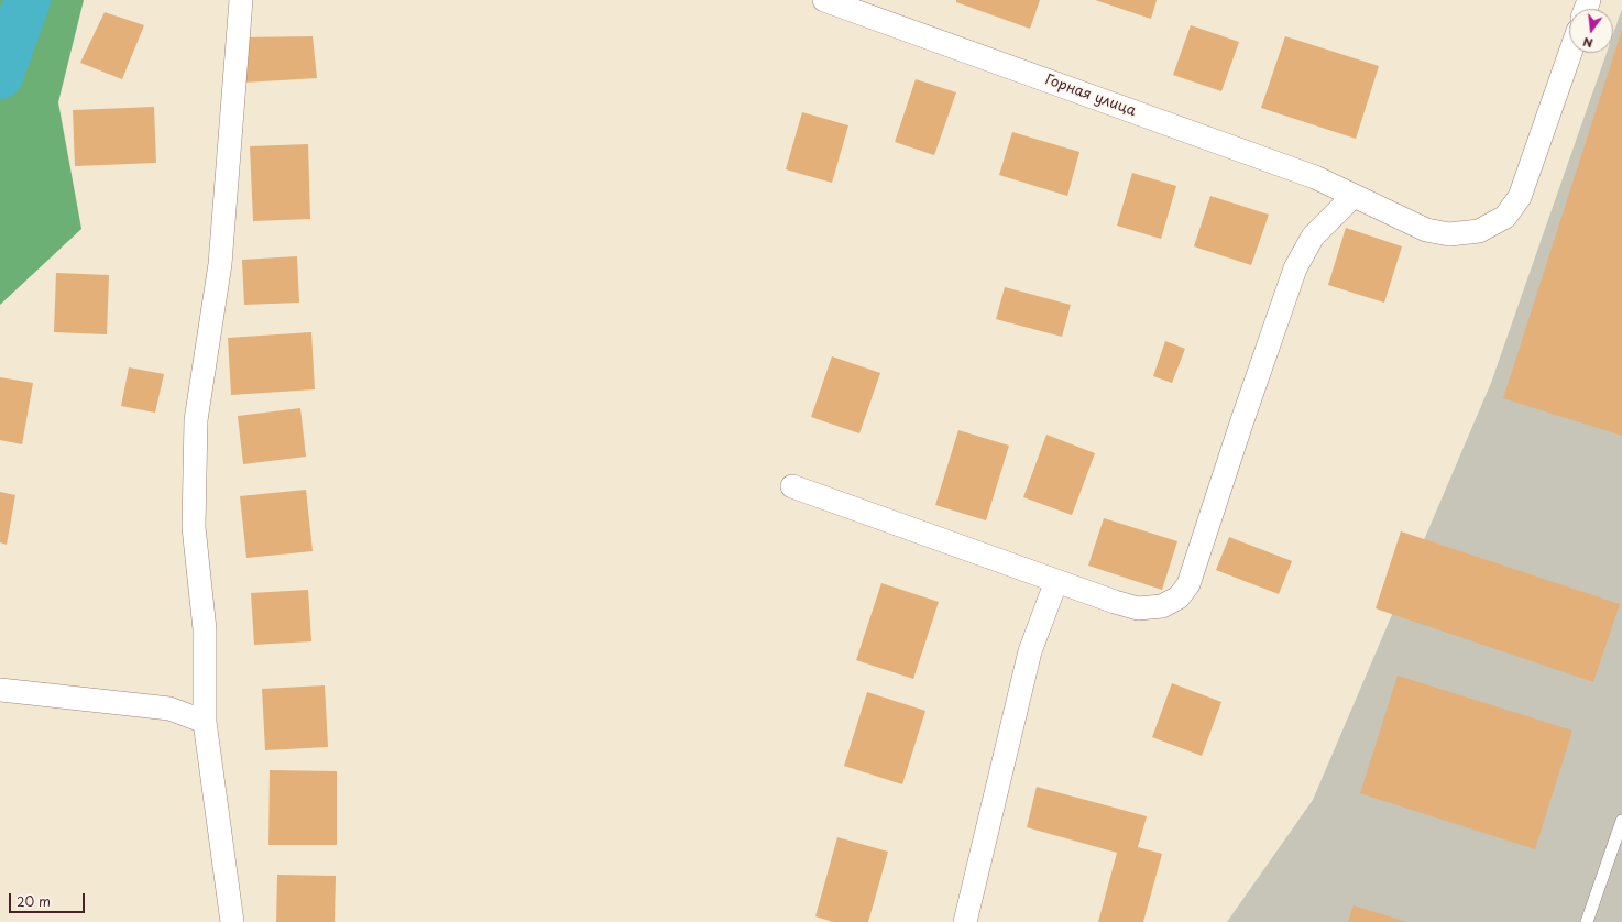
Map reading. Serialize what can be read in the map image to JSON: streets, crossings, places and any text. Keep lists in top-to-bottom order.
{
  "streets": {
    "street": ["Горная улица"]
  },
  "scale_bar": "20 m",
  "north": "bottom"
}
